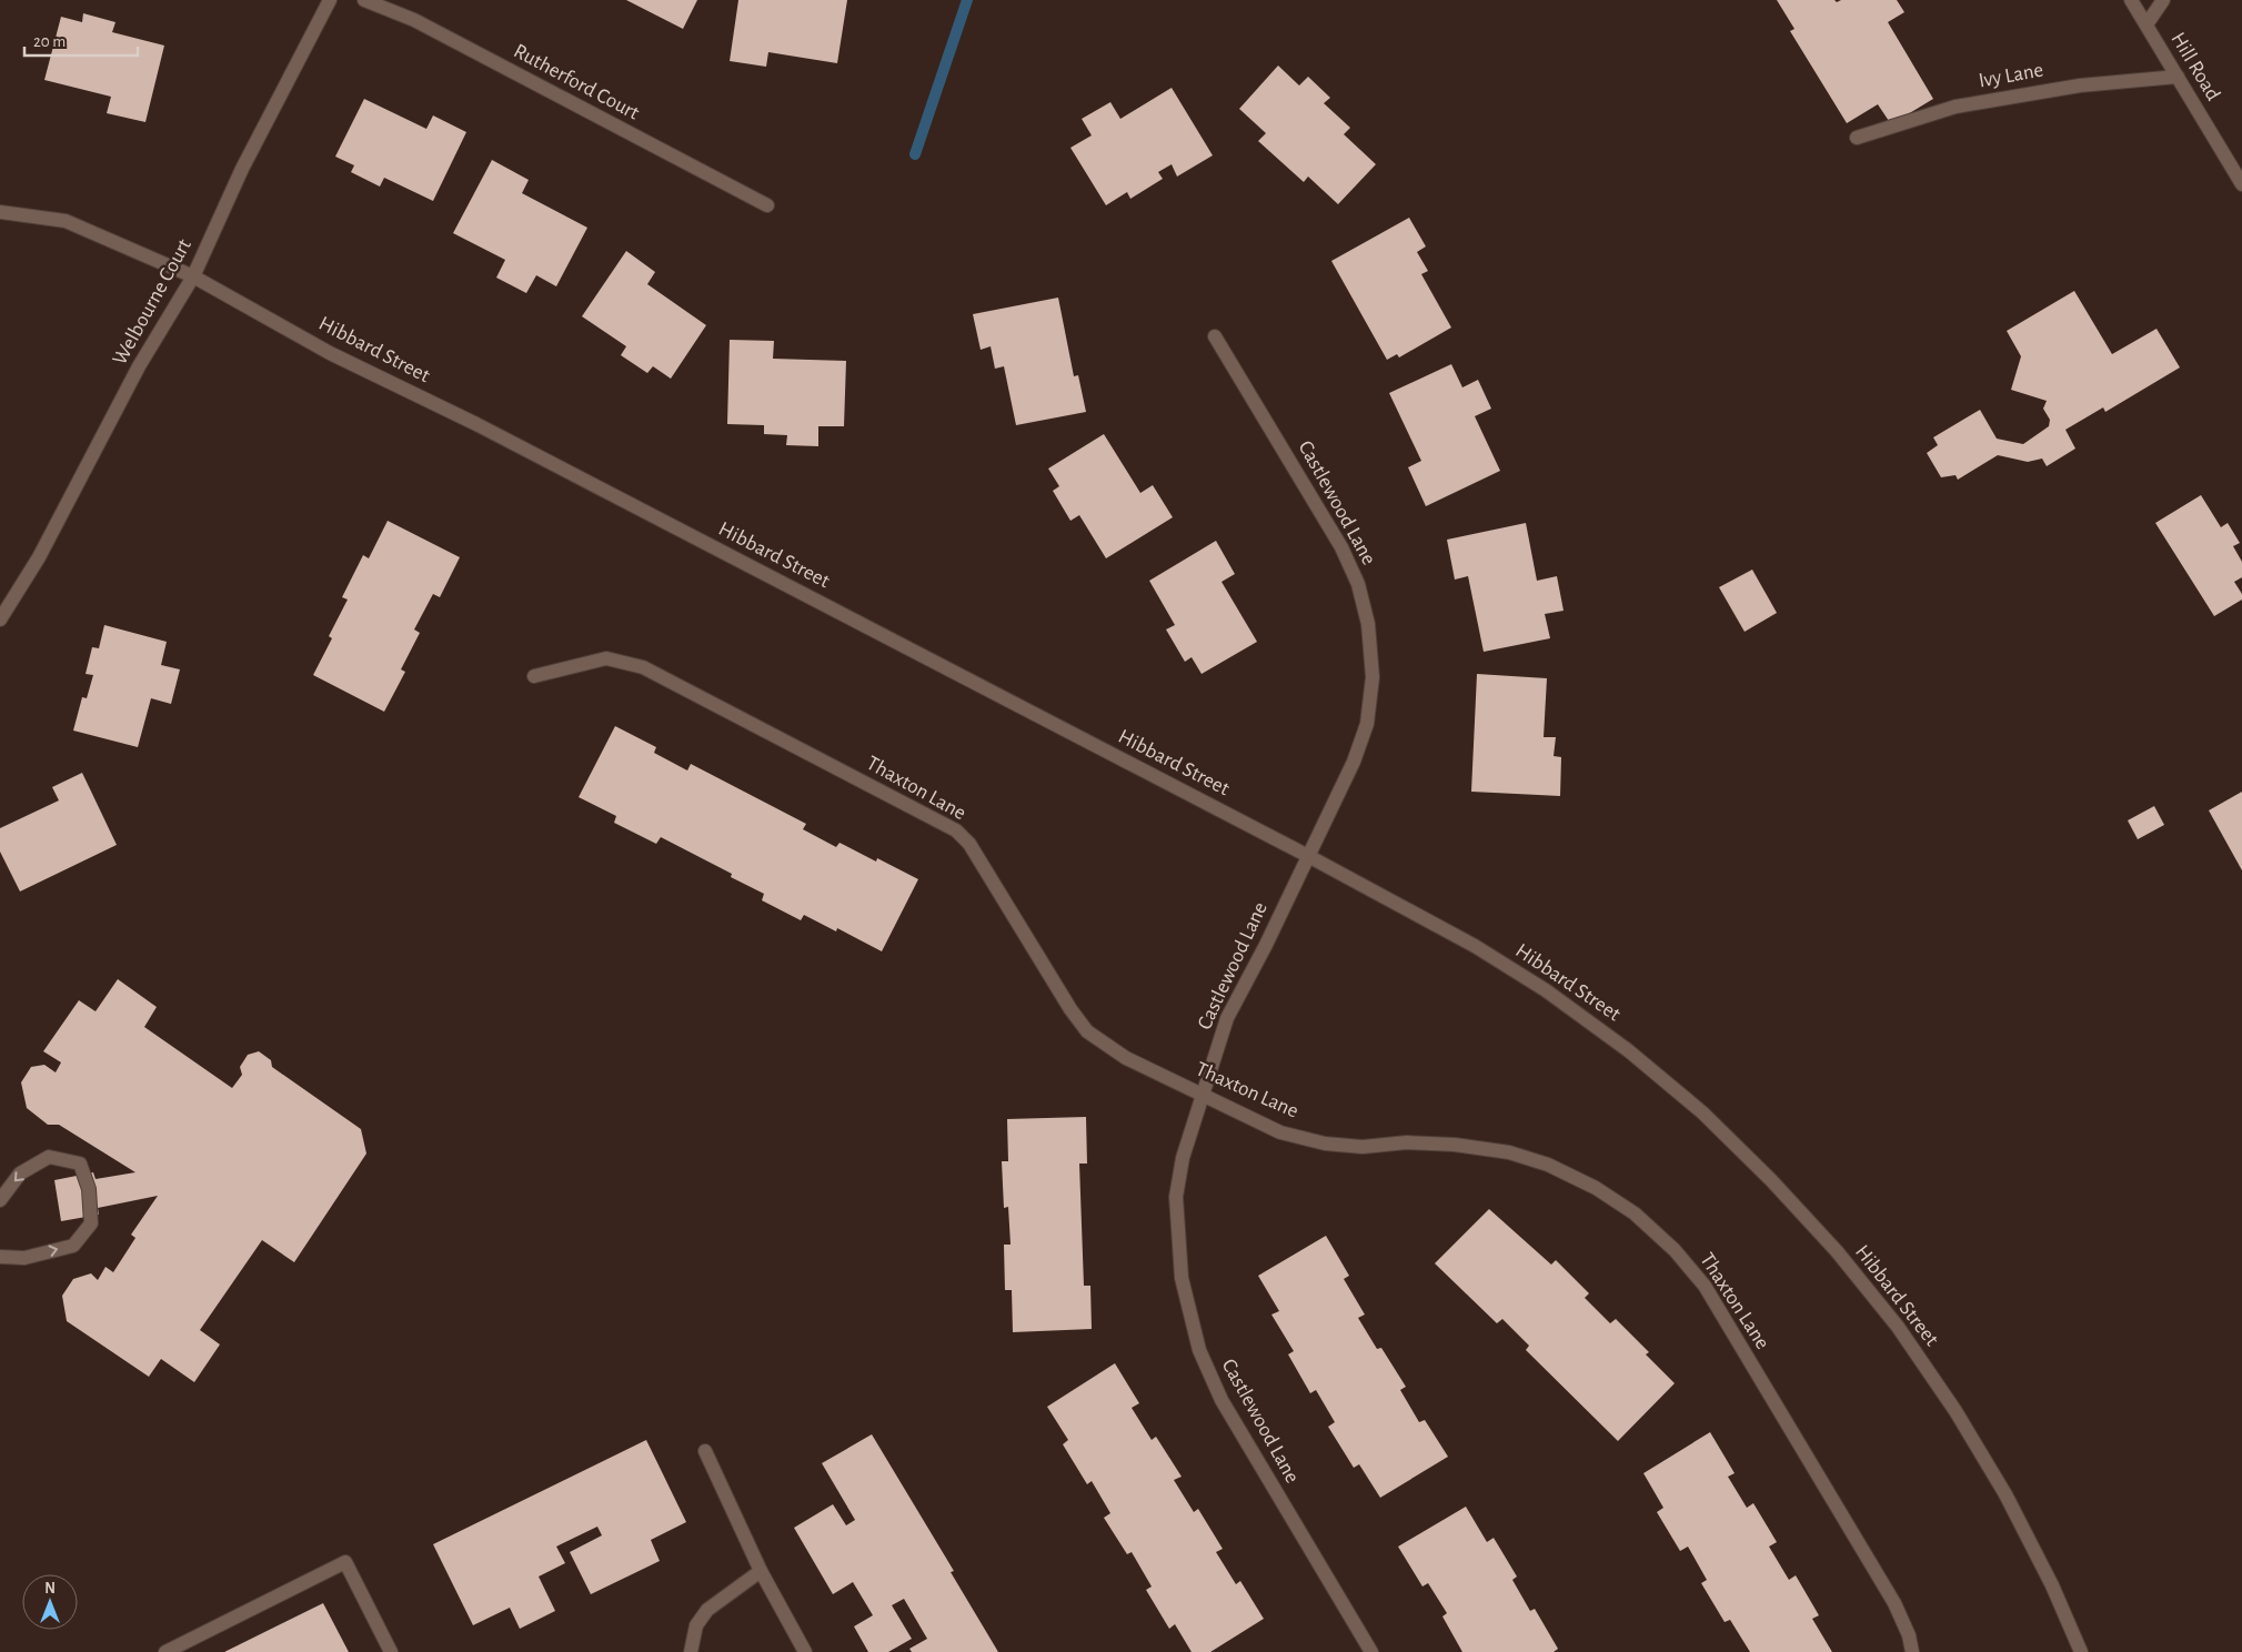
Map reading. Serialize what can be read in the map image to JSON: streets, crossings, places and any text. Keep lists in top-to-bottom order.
{
  "streets": {
    "street": [
      "Hill Road",
      "Ivy Lane",
      "Rutherford Court",
      "Welbourne Court",
      "Hibbard Street",
      "Castlewood Lane",
      "Thaxton Lane"
    ]
  },
  "crossings": [
    ["Hill Road", "Ivy Lane"],
    ["Welbourne Court", "Hibbard Street"],
    ["Hibbard Street", "Castlewood Lane"],
    ["Castlewood Lane", "Thaxton Lane"]
  ],
  "scale_bar": "20 m",
  "north": "top"
}
